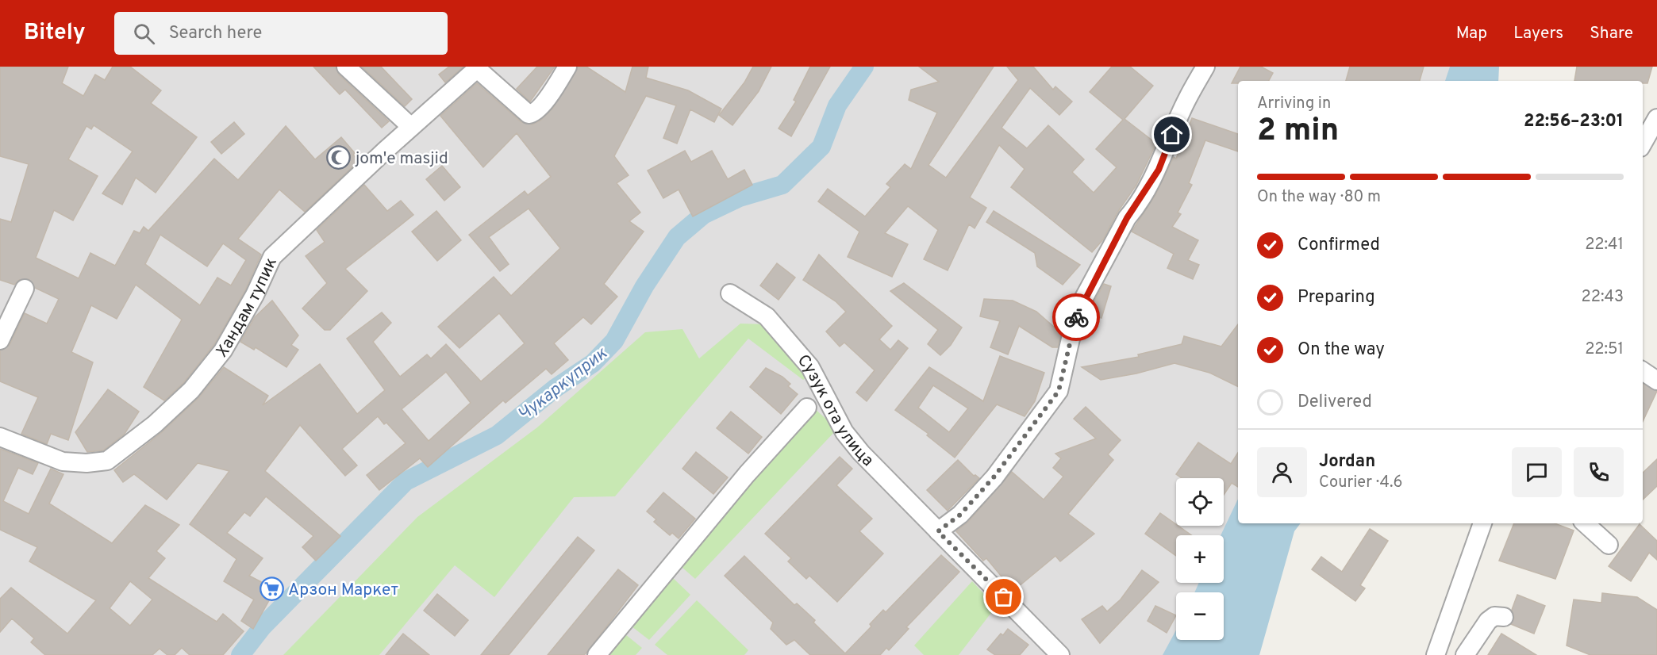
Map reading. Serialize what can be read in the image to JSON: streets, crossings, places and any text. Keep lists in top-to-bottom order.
{
  "streets": {
    "street": ["Хандам тупик", "Сузук ота улица"]
  },
  "water": ["Чукаркуприк"],
  "places": {
    "mosque": ["jom'e masjid"],
    "supermarket": ["Арзон Маркет"]
  },
  "page": {
    "header": "Bitely",
    "search": "Search here",
    "nav": ["Map", "Layers", "Share"],
    "heading": ["2 min", "Arriving in", "22:56–23:01"],
    "panel": ["Jordan", "Courier · 4.6"],
    "bar": "On the way · 80 m",
    "list": [
      ["Confirmed", "22:41"],
      ["Preparing", "22:43"],
      ["On the way", "22:51"],
      "Delivered"
    ],
    "map_buttons": ["+", "−"]
  }
}
